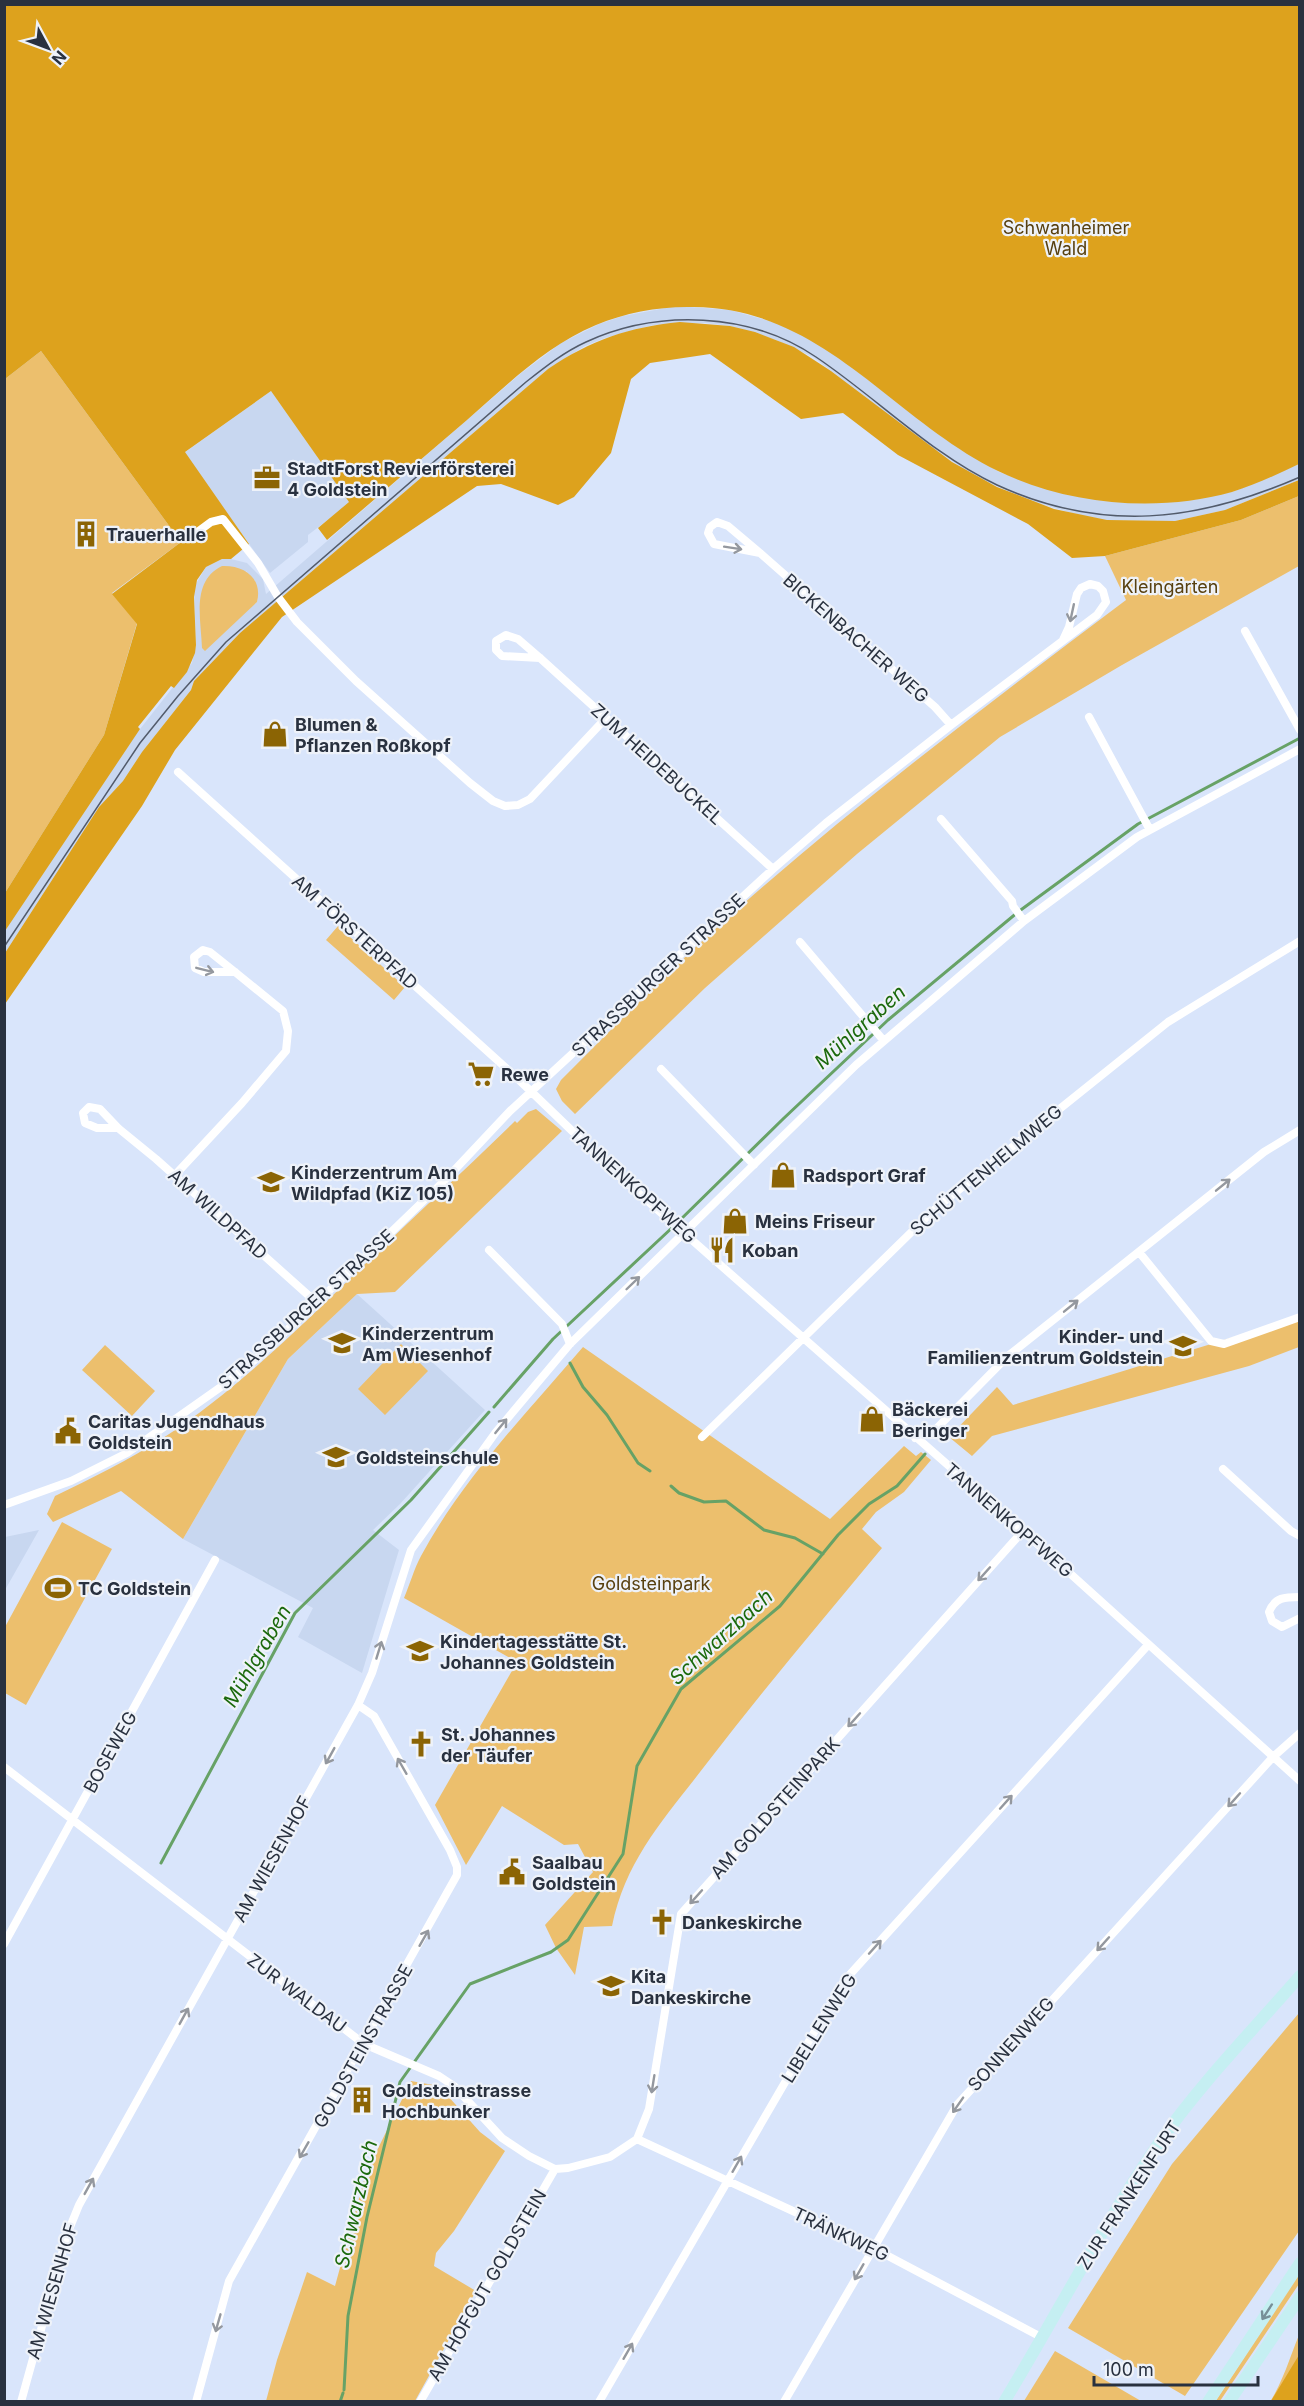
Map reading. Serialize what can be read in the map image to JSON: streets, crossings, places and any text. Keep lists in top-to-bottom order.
{
  "streets": {
    "street": [
      "BICKENBACHER WEG",
      "ZUM HEIDEBUCKEL",
      "AM FÖRSTERPFAD",
      "STRASSBURGER STRASSE",
      "SCHÜTTENHELMWEG",
      "TANNENKOPFWEG",
      "AM WILDPFAD",
      "BOSEWEG",
      "AM GOLDSTEINPARK",
      "AM WIESENHOF",
      "ZUR WALDAU",
      "LIBELLENWEG",
      "SONNENWEG",
      "GOLDSTEINSTRASSE",
      "ZUR FRANKENFURT",
      "TRÄNKWEG",
      "AM HOFGUT GOLDSTEIN"
    ]
  },
  "crossings": [
    ["BICKENBACHER WEG", "STRASSBURGER STRASSE"],
    ["ZUM HEIDEBUCKEL", "STRASSBURGER STRASSE"],
    ["AM FÖRSTERPFAD", "STRASSBURGER STRASSE"],
    ["AM FÖRSTERPFAD", "TANNENKOPFWEG"],
    ["STRASSBURGER STRASSE", "TANNENKOPFWEG"],
    ["STRASSBURGER STRASSE", "AM WILDPFAD"],
    ["SCHÜTTENHELMWEG", "TANNENKOPFWEG"],
    ["TANNENKOPFWEG", "AM GOLDSTEINPARK"],
    ["TANNENKOPFWEG", "AM WIESENHOF"],
    ["TANNENKOPFWEG", "LIBELLENWEG"],
    ["TANNENKOPFWEG", "SONNENWEG"],
    ["BOSEWEG", "ZUR WALDAU"],
    ["AM GOLDSTEINPARK", "TRÄNKWEG"],
    ["AM WIESENHOF", "ZUR WALDAU"],
    ["AM WIESENHOF", "GOLDSTEINSTRASSE"],
    ["ZUR WALDAU", "GOLDSTEINSTRASSE"],
    ["ZUR WALDAU", "AM HOFGUT GOLDSTEIN"],
    ["LIBELLENWEG", "TRÄNKWEG"],
    ["SONNENWEG", "TRÄNKWEG"],
    ["ZUR FRANKENFURT", "TRÄNKWEG"]
  ],
  "one_way": ["AM GOLDSTEINPARK", "LIBELLENWEG", "SONNENWEG"],
  "water": ["Mühlgraben", "Schwarzbach"],
  "parks": ["Schwanheimer Wald", "Kleingärten", "Goldsteinpark"],
  "places": {
    "office": ["StadtForst Revierförsterei 4 Goldstein"],
    "building": ["Trauerhalle", "Goldsteinstrasse Hochbunker"],
    "shop": [
      "Blumen & Pflanzen Roßkopf",
      "Radsport Graf",
      "Meins Friseur",
      "Bäckerei Beringer"
    ],
    "supermarket": ["Rewe"],
    "school or university": [
      "Kinderzentrum Am Wildpfad (KiZ 105)",
      "Kinderzentrum Am Wiesenhof",
      "Kinder- und Familienzentrum Goldstein",
      "Goldsteinschule",
      "Kindertagesstätte St. Johannes Goldstein",
      "Kita Dankeskirche"
    ],
    "restaurant": ["Koban"],
    "public building": ["Caritas Jugendhaus Goldstein", "Saalbau Goldstein"],
    "sports": ["TC Goldstein"],
    "church": ["St. Johannes der Täufer", "Dankeskirche"]
  },
  "scale_bar": "100 m",
  "north": "bottom right"
}
